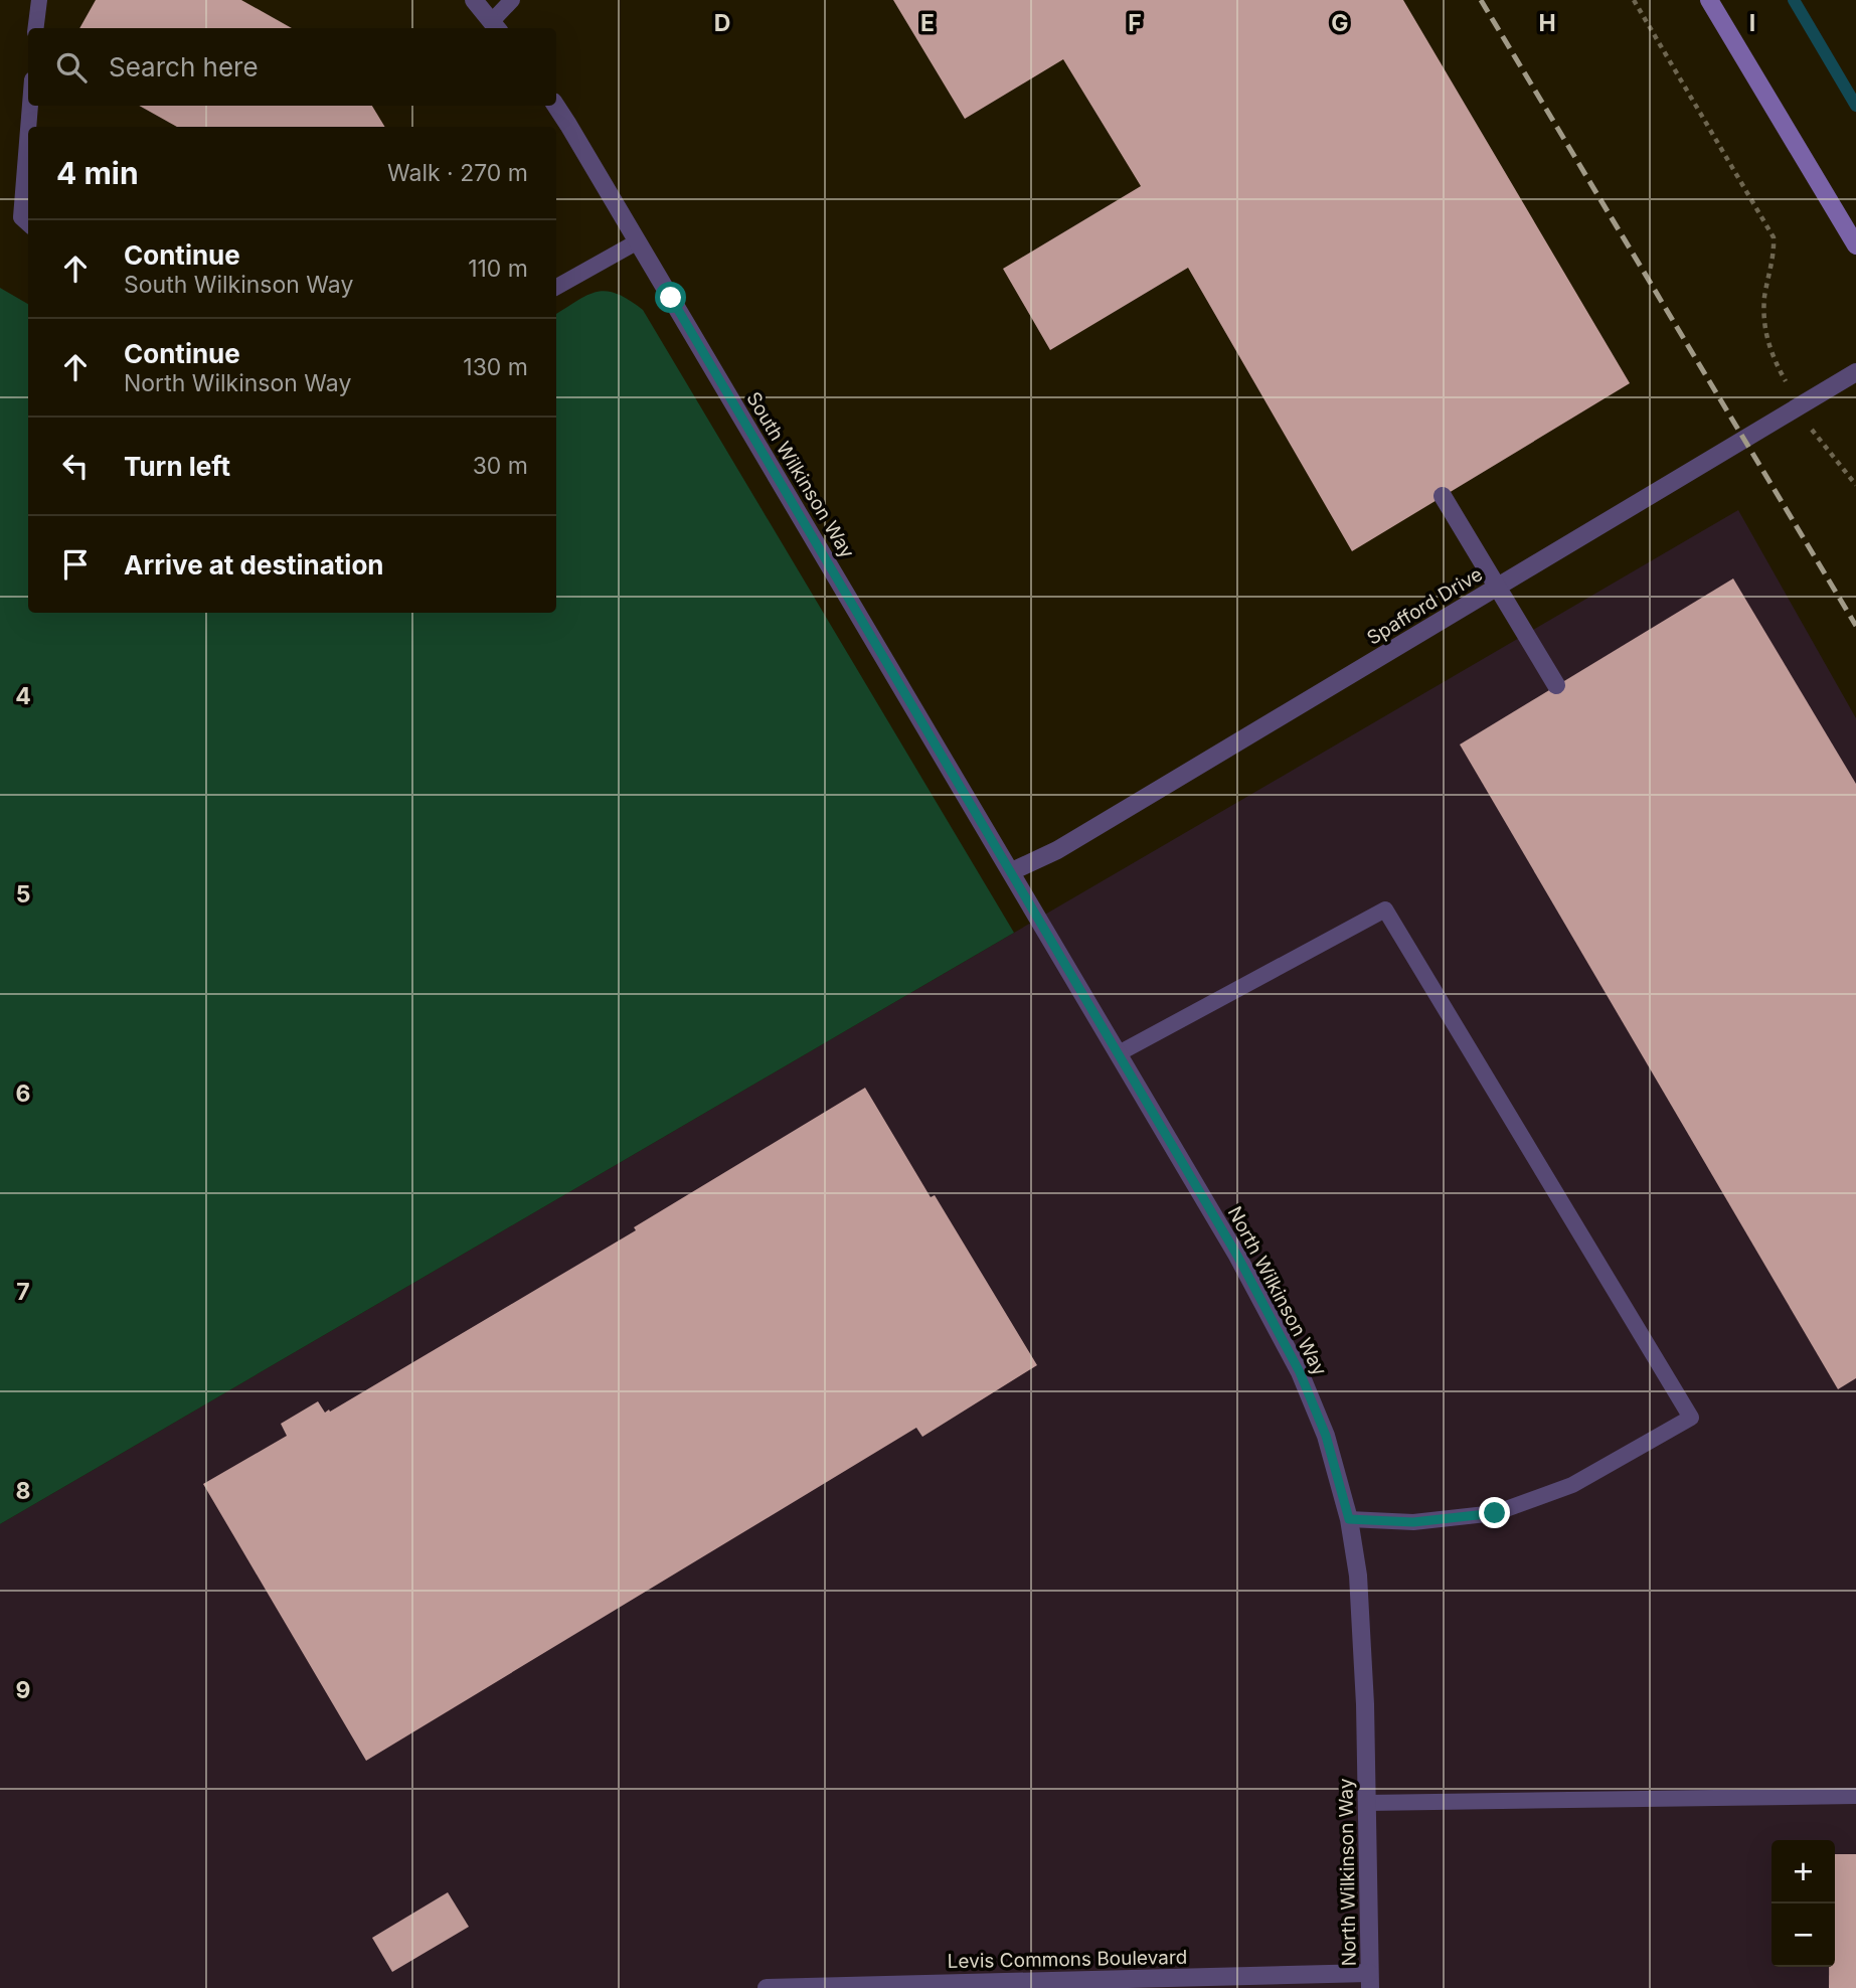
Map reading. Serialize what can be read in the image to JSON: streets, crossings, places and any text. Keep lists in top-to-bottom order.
{
  "streets": {
    "street": [
      "South Wilkinson Way",
      "Spafford Drive",
      "North Wilkinson Way",
      "Levis Commons Boulevard"
    ]
  },
  "crossings": [
    ["South Wilkinson Way", "Spafford Drive"],
    ["South Wilkinson Way", "North Wilkinson Way"],
    ["Spafford Drive", "North Wilkinson Way"],
    ["North Wilkinson Way", "Levis Commons Boulevard"]
  ],
  "page": {
    "search": "Search here",
    "heading": ["4 min", "Walk · 270 m"],
    "list": [
      ["Continue", "South Wilkinson Way", "110 m"],
      ["Continue", "North Wilkinson Way", "130 m"],
      ["Turn left", "30 m"],
      "Arrive at destination"
    ],
    "map_buttons": ["+", "−"]
  },
  "grid": {
    "columns": [
      "D",
      "E",
      "F",
      "G",
      "H",
      "I"
    ],
    "rows": [
      "4",
      "5",
      "6",
      "7",
      "8",
      "9"
    ]
  }
}
